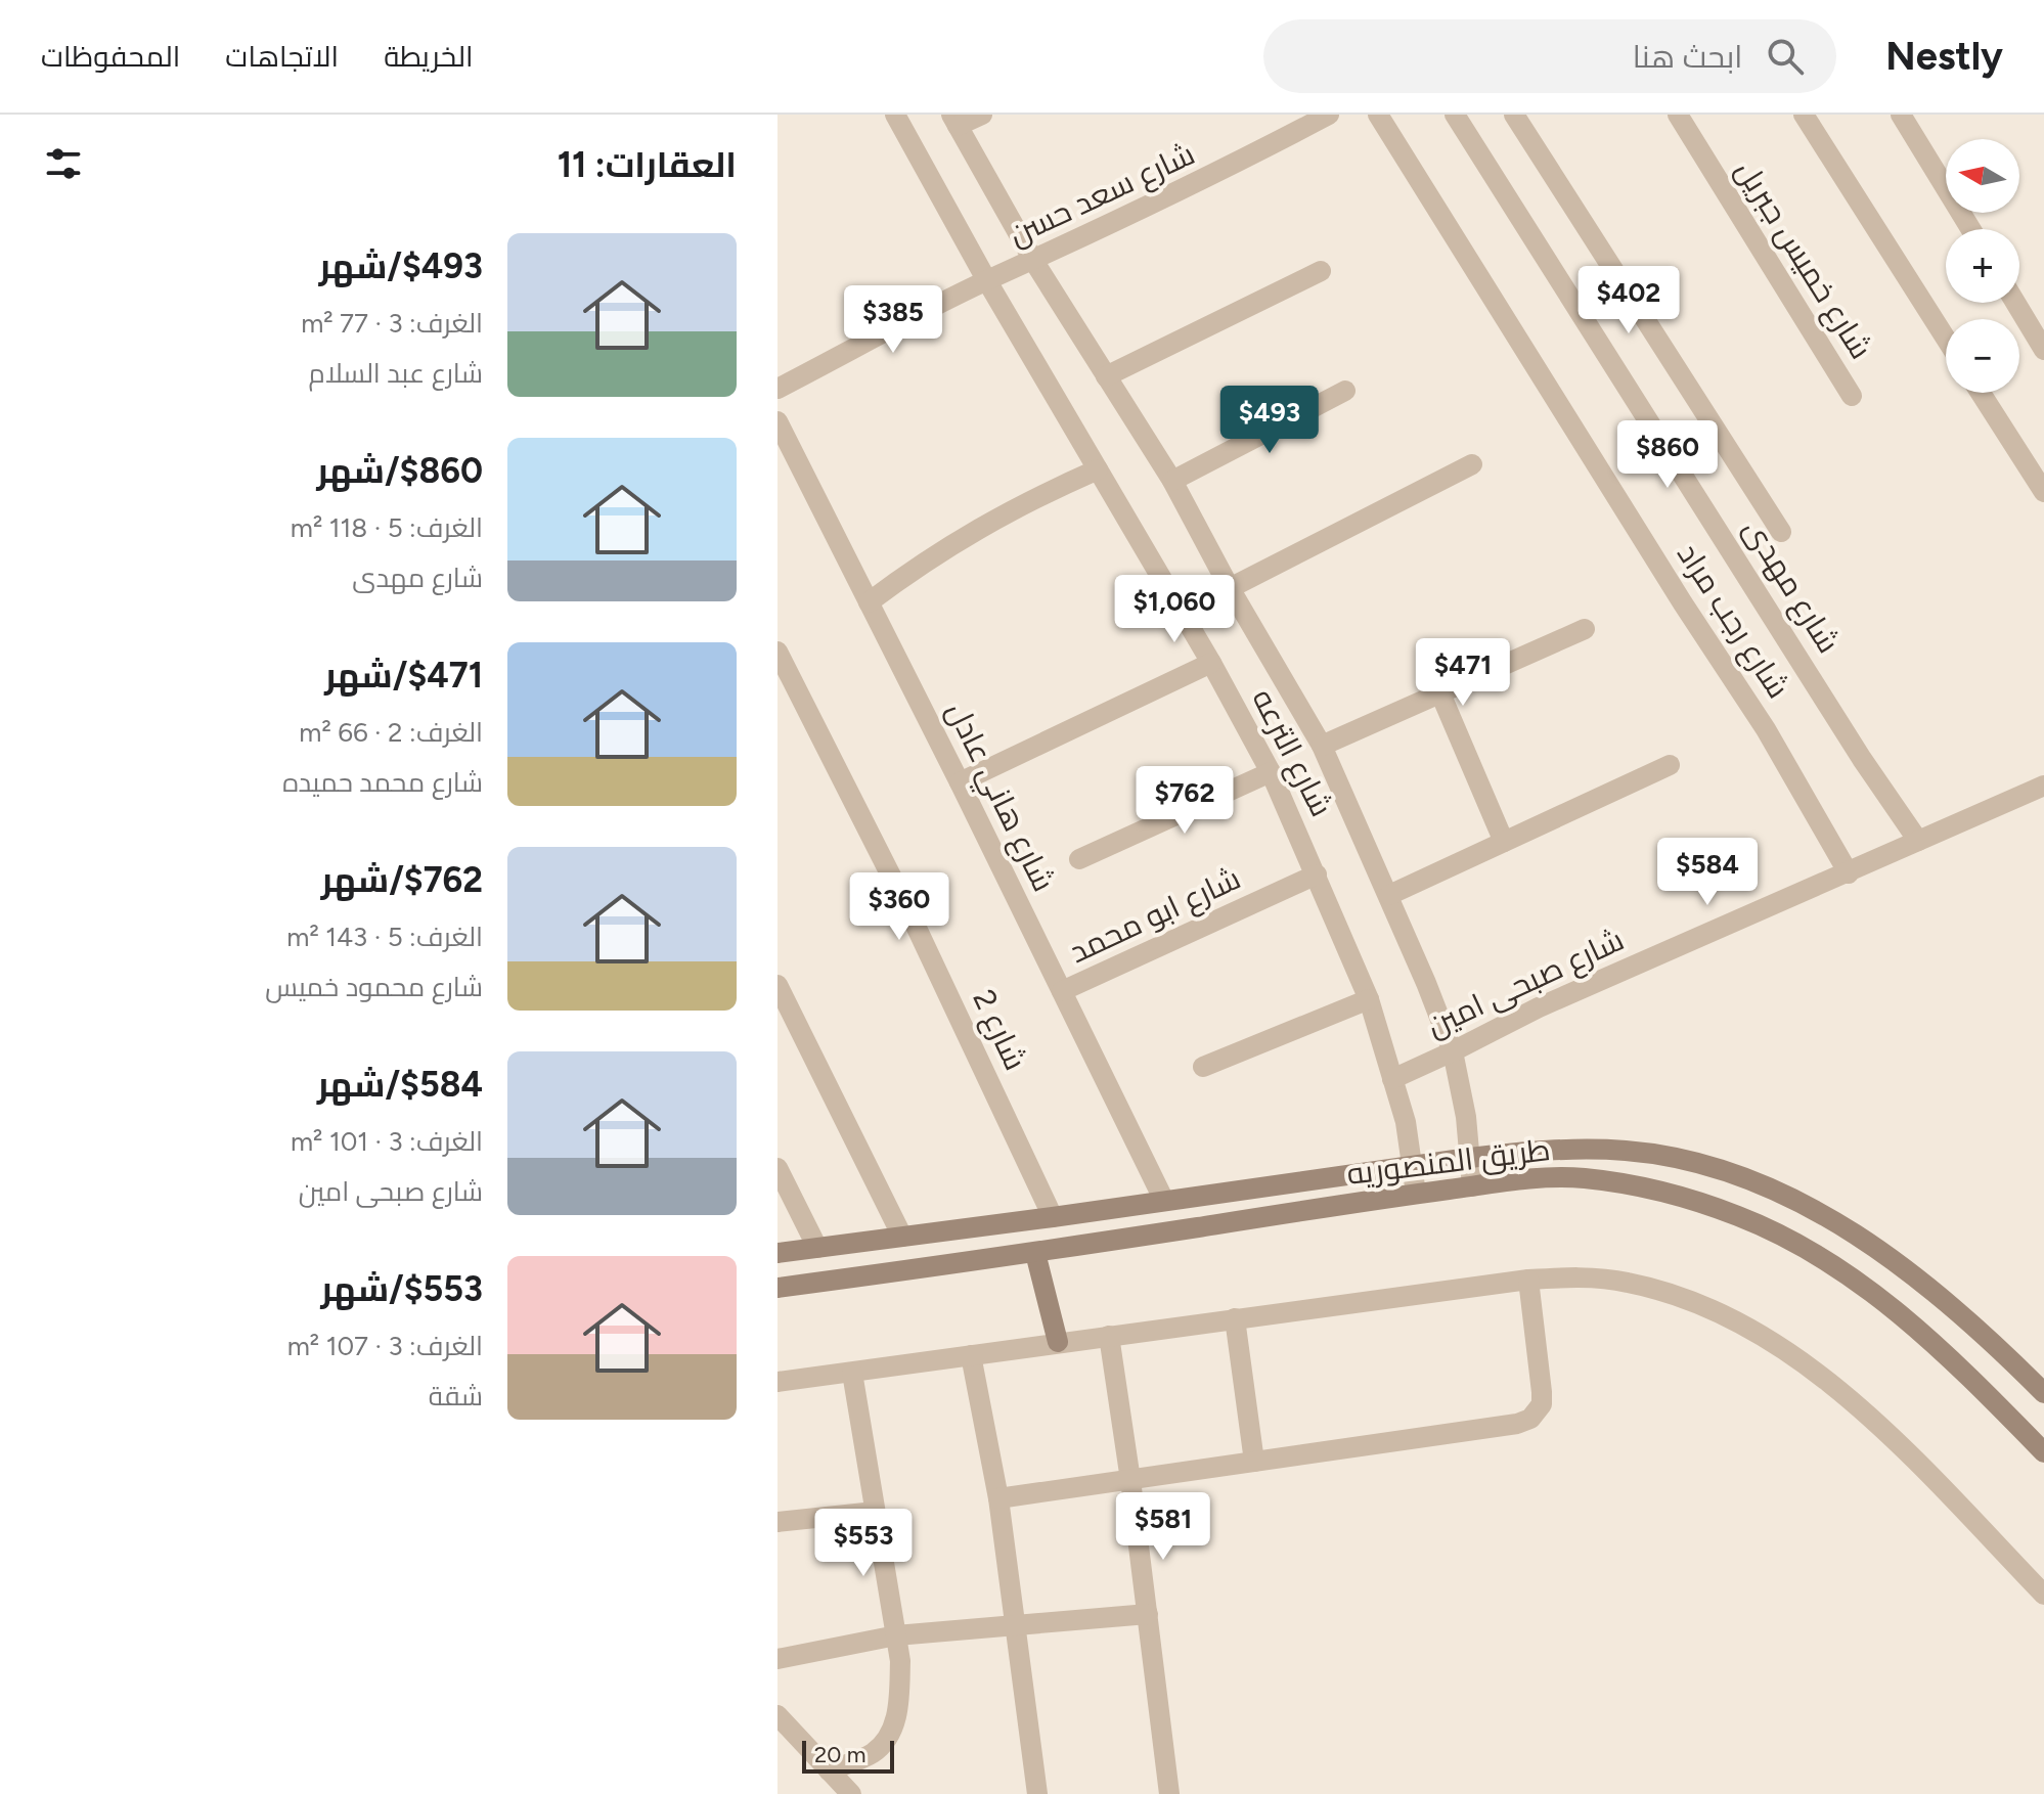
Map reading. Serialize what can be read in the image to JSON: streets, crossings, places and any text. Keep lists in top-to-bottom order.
{
  "streets": {
    "main road": ["طريق المنصوريه"],
    "street": [
      "شارع سعد حسن",
      "شارع خميس جبريل",
      "شارع مهدى",
      "شارع رجب مراد",
      "شارع الترعه",
      "شارع هاني عادل",
      "شارع ابو محمد",
      "شارع صبحى امين",
      "شارع 2"
    ]
  },
  "crossings": [
    ["شارع سعد حسن", "شارع الترعه"],
    ["شارع مهدى", "شارع صبحى امين"],
    ["شارع رجب مراد", "شارع صبحى امين"],
    ["شارع الترعه", "شارع ابو محمد"],
    ["شارع الترعه", "شارع صبحى امين"],
    ["شارع الترعه", "طريق المنصوريه"],
    ["شارع هاني عادل", "شارع ابو محمد"],
    ["شارع هاني عادل", "طريق المنصوريه"],
    ["شارع 2", "طريق المنصوريه"]
  ],
  "scale_bar": "20 m",
  "north": "left",
  "page": {
    "header": "Nestly",
    "search": "ابحث هنا",
    "nav": ["الخريطة", "الاتجاهات", "المحفوظات"],
    "heading": "العقارات: 11",
    "map_buttons": ["+", "−"],
    "list": [
      {
        "name": "$493/شهر",
        "note": "الغرف: 3 · 77 m² · شارع عبد السلام"
      },
      {
        "name": "$860/شهر",
        "note": "الغرف: 5 · 118 m² · شارع مهدى"
      },
      {
        "name": "$471/شهر",
        "note": "الغرف: 2 · 66 m² · شارع محمد حميده"
      },
      {
        "name": "$762/شهر",
        "note": "الغرف: 5 · 143 m² · شارع محمود خميس"
      },
      {
        "name": "$584/شهر",
        "note": "الغرف: 3 · 101 m² · شارع صبحى امين"
      },
      {
        "name": "$553/شهر",
        "note": "الغرف: 3 · 107 m² · شقة"
      }
    ],
    "price": [
      "$402",
      "$385",
      "$493",
      "$860",
      "$1,060",
      "$471",
      "$762",
      "$584",
      "$360",
      "$581",
      "$553"
    ],
    "scale": "20 m"
  }
}
